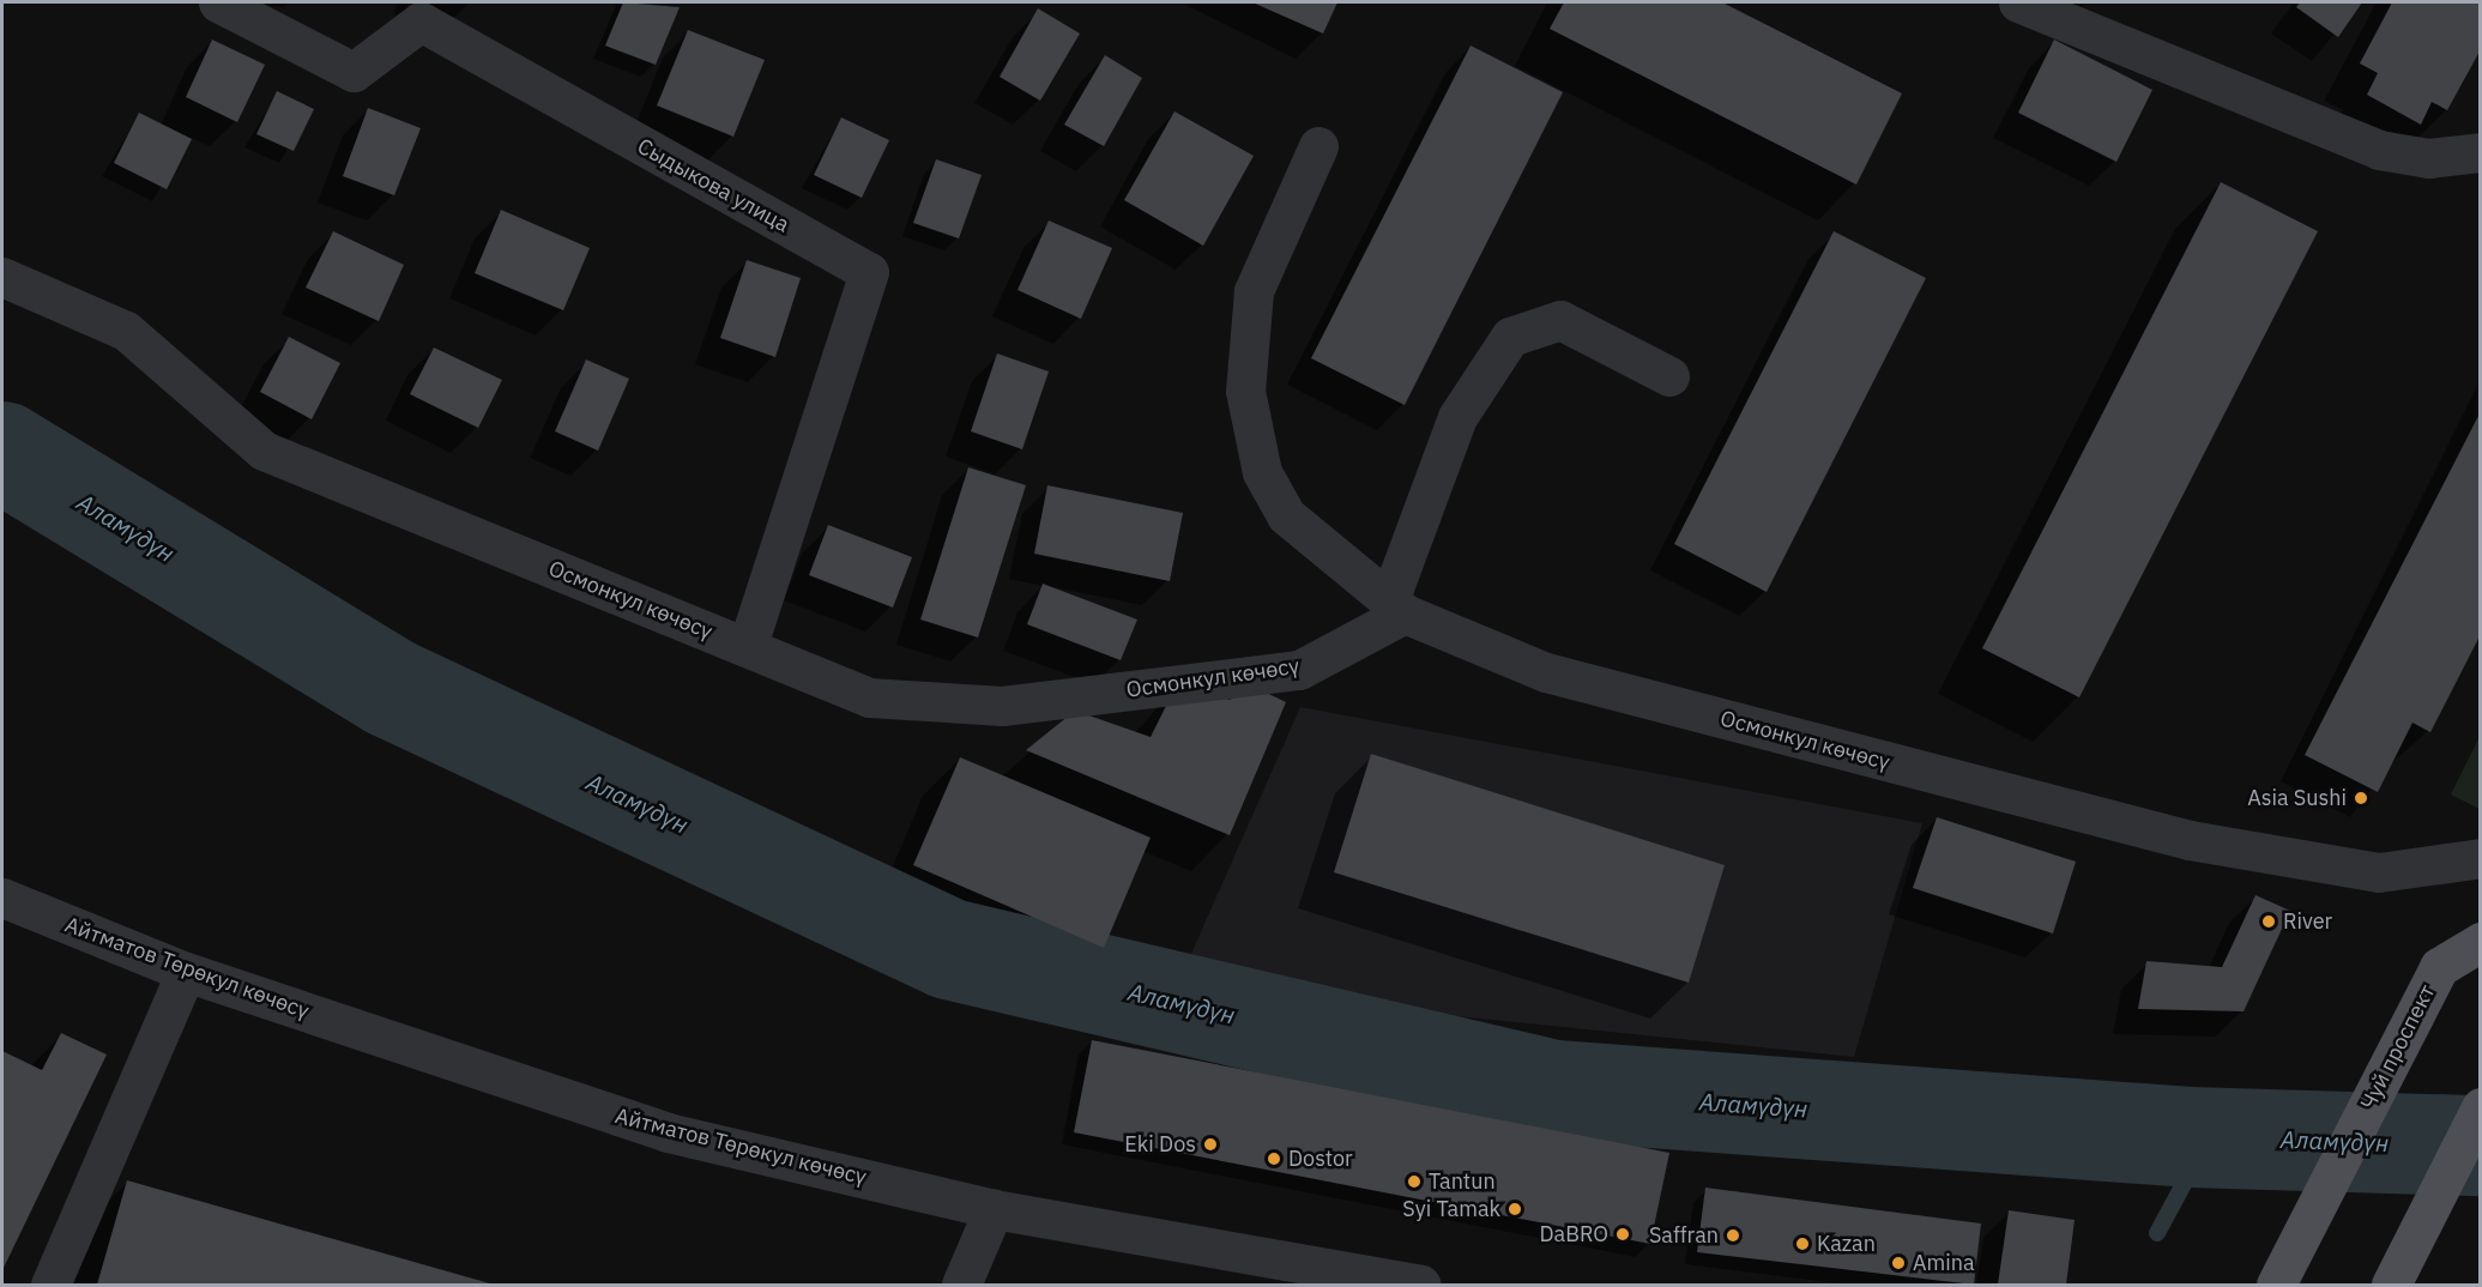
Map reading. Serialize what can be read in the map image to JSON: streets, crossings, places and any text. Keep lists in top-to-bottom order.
{
  "streets": {
    "main road": ["Чуй проспект"],
    "street": ["Сыдыкова улица", "Осмонкул көчөсү", "Айтматов Төрөкул көчөсү"]
  },
  "crossings": [
    ["Сыдыкова улица", "Осмонкул көчөсү"]
  ],
  "water": ["Аламүдүн"],
  "places": [
    "Asia Sushi",
    "River",
    "Eki Dos",
    "Dostor",
    "Tantun",
    "Syi Tamak",
    "DaBRO",
    "Saffran",
    "Kazan",
    "Amina"
  ]
}
